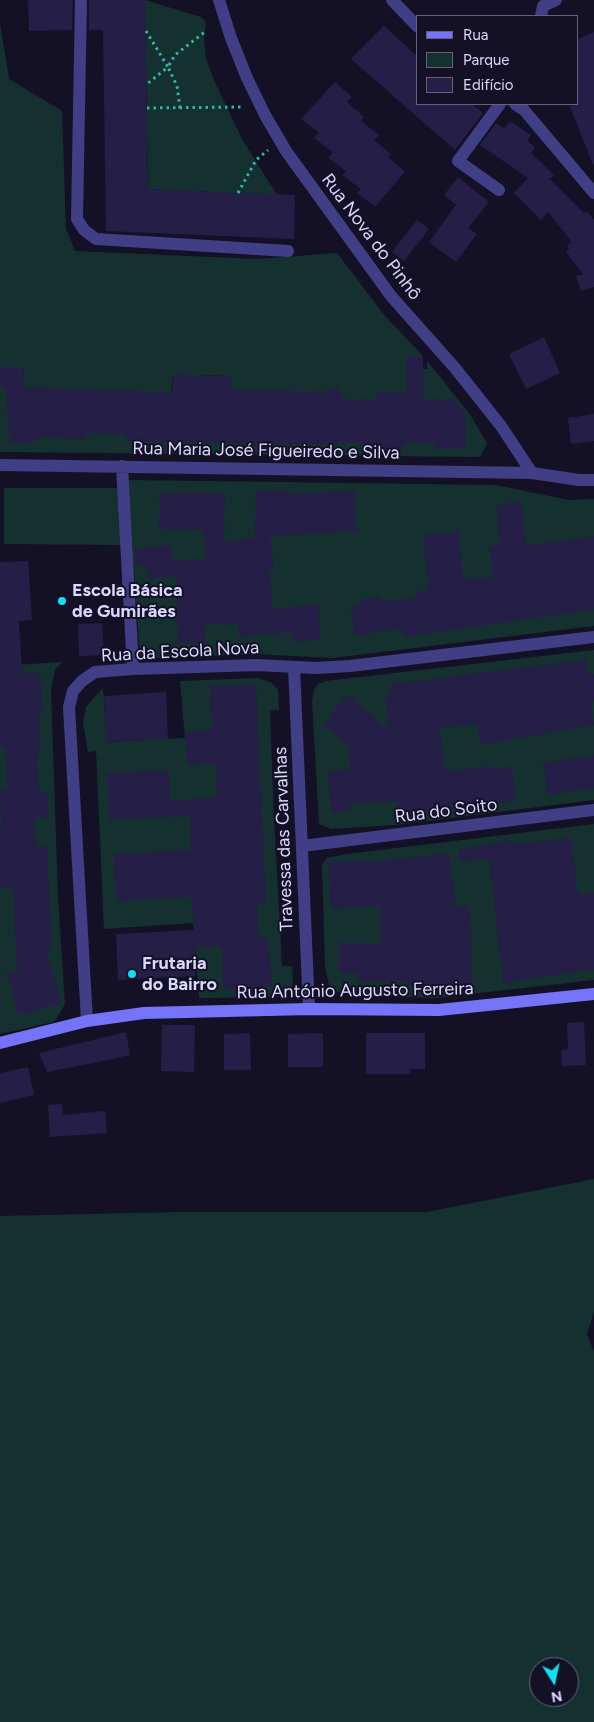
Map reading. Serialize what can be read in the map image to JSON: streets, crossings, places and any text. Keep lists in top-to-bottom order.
{
  "streets": {
    "street": [
      "Rua Nova do Pinhô",
      "Rua Maria José Figueiredo e Silva",
      "Rua da Escola Nova",
      "Rua do Soito",
      "Travessa das Carvalhas",
      "Rua António Augusto Ferreira"
    ]
  },
  "crossings": [
    ["Rua Nova do Pinhô", "Rua Maria José Figueiredo e Silva"],
    ["Rua da Escola Nova", "Travessa das Carvalhas"],
    ["Rua da Escola Nova", "Rua António Augusto Ferreira"],
    ["Rua do Soito", "Travessa das Carvalhas"],
    ["Travessa das Carvalhas", "Rua António Augusto Ferreira"]
  ],
  "places": ["Escola Básica de Gumirães", "Frutaria do Bairro"],
  "legend": ["Rua", "Parque", "Edifício"],
  "north": "bottom"
}
